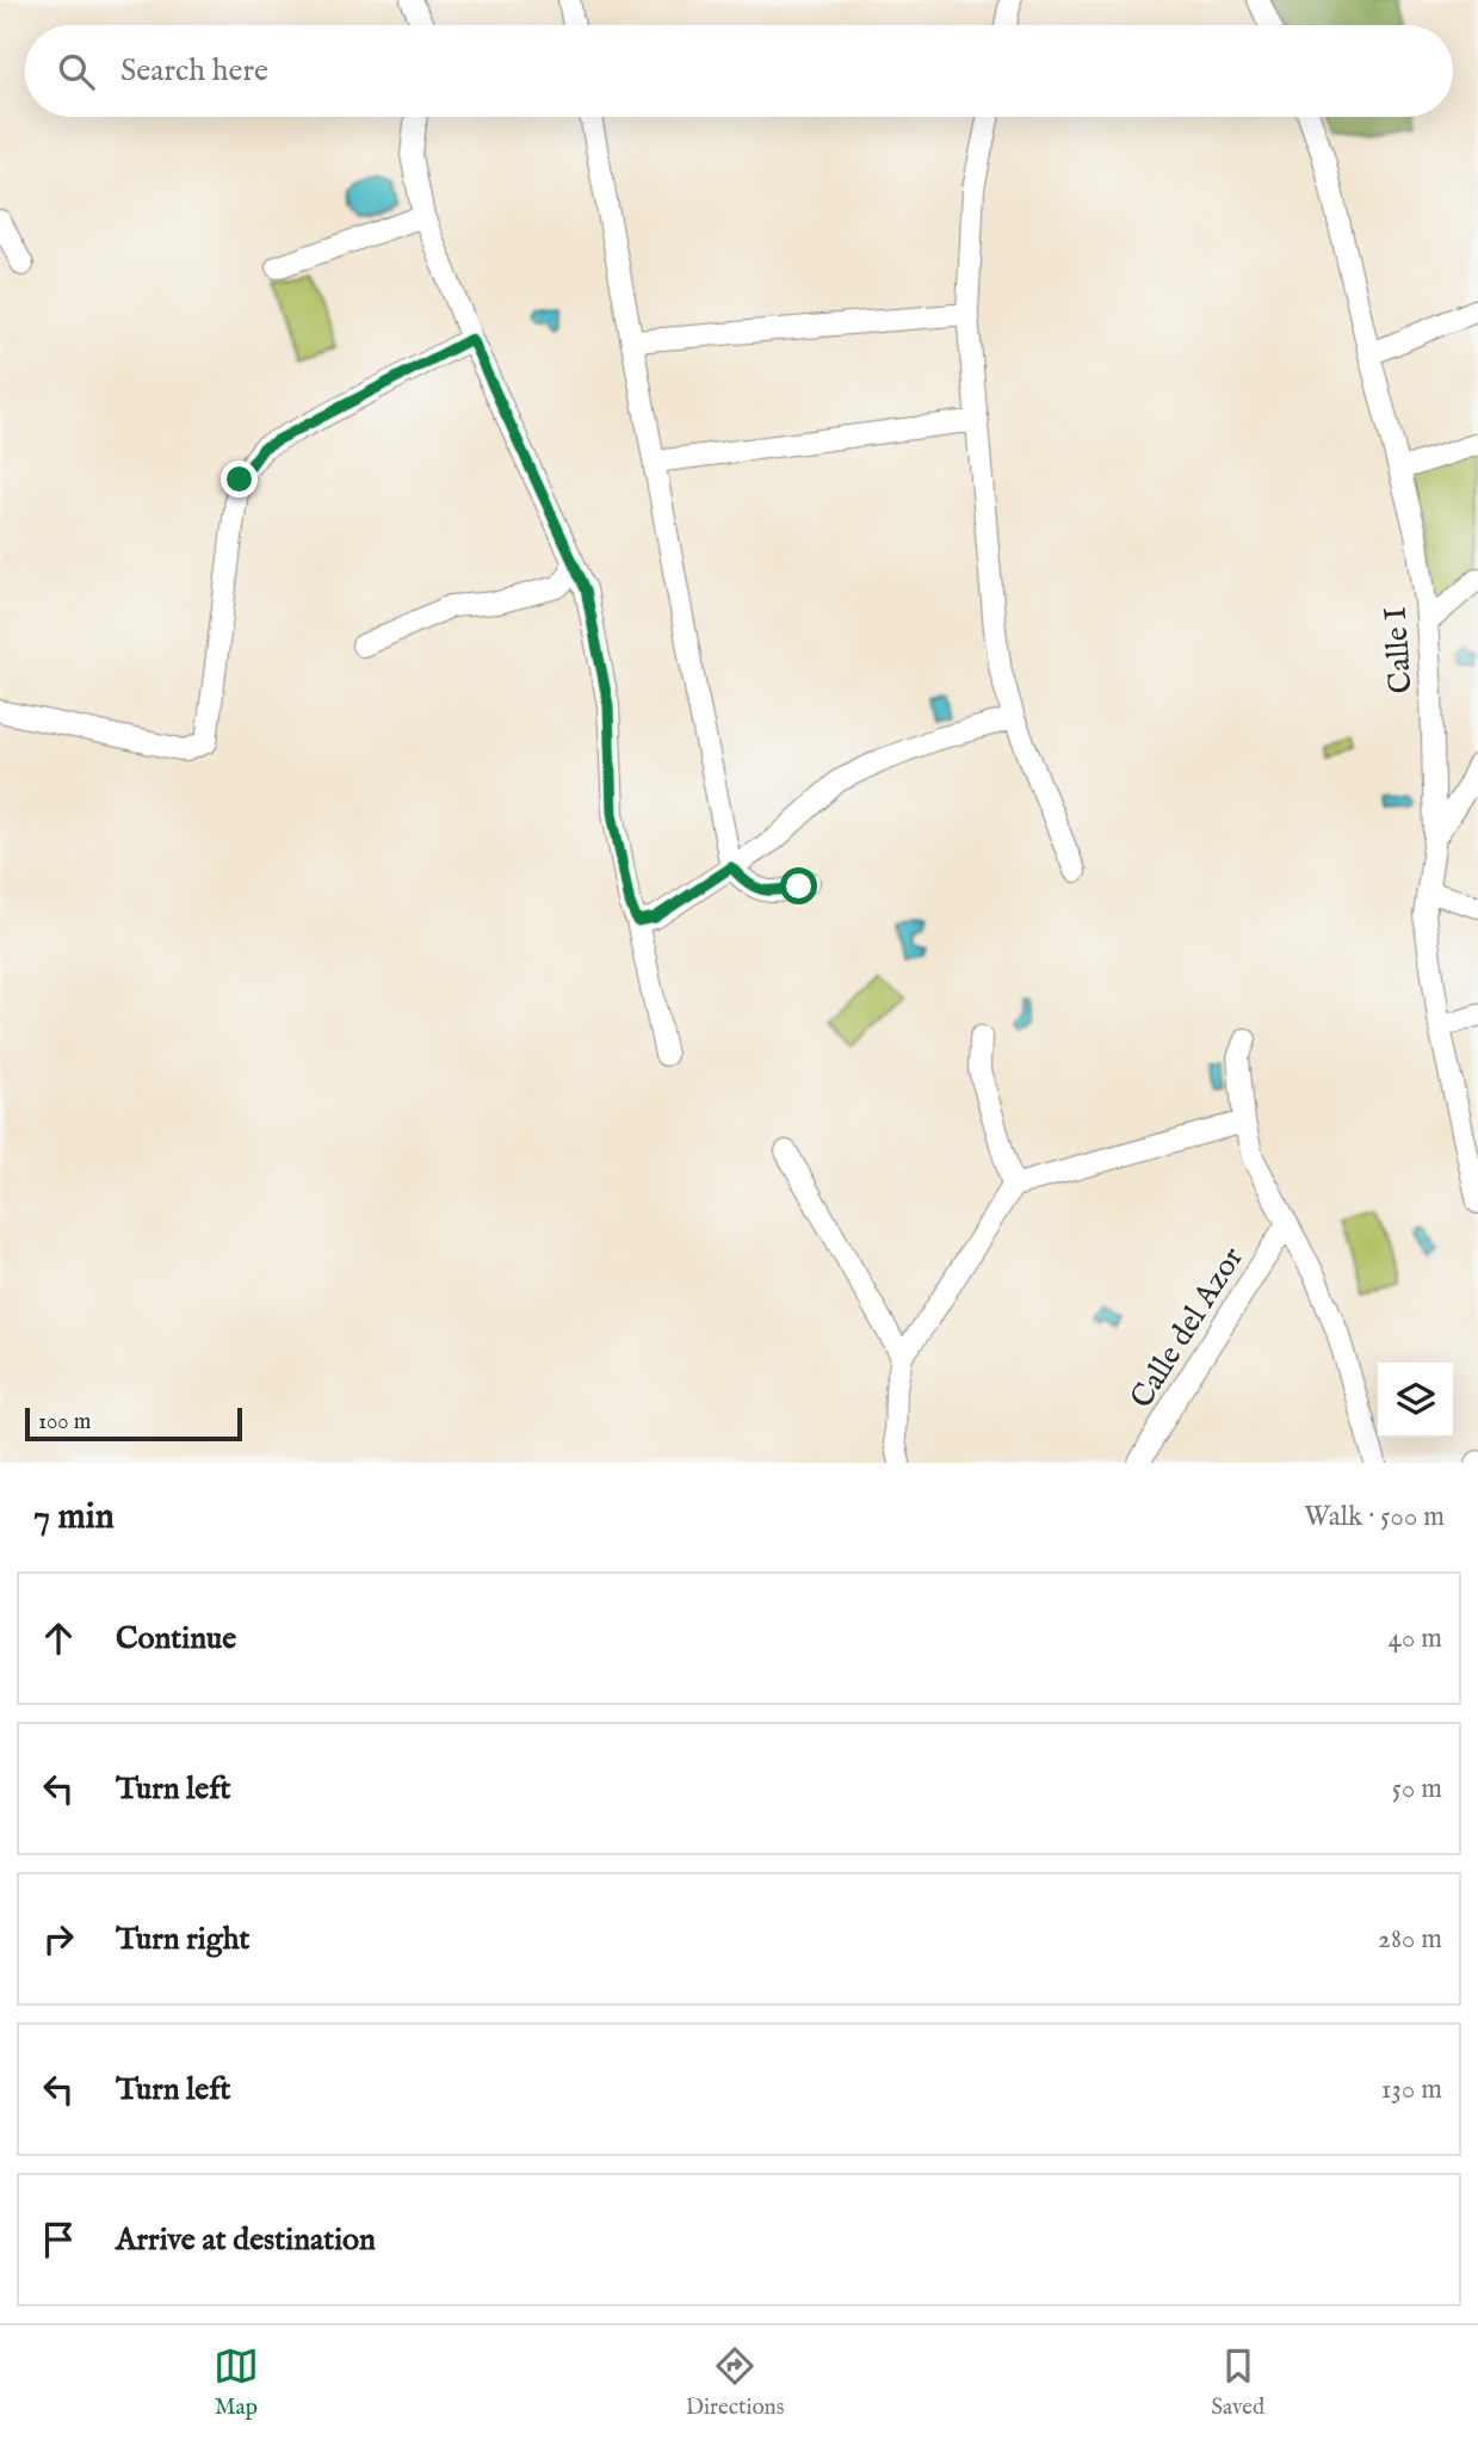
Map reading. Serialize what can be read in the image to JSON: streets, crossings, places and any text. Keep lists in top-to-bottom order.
{
  "streets": {
    "street": ["Calle I", "Calle del Azor"]
  },
  "scale_bar": "100 m",
  "page": {
    "search": "Search here",
    "scale": "100 m",
    "heading": ["7 min", "Walk · 500 m"],
    "list": [
      ["Continue", "40 m"],
      ["Turn left", "50 m"],
      ["Turn right", "280 m"],
      ["Turn left", "130 m"],
      "Arrive at destination"
    ],
    "nav": ["Map", "Directions", "Saved"]
  }
}
